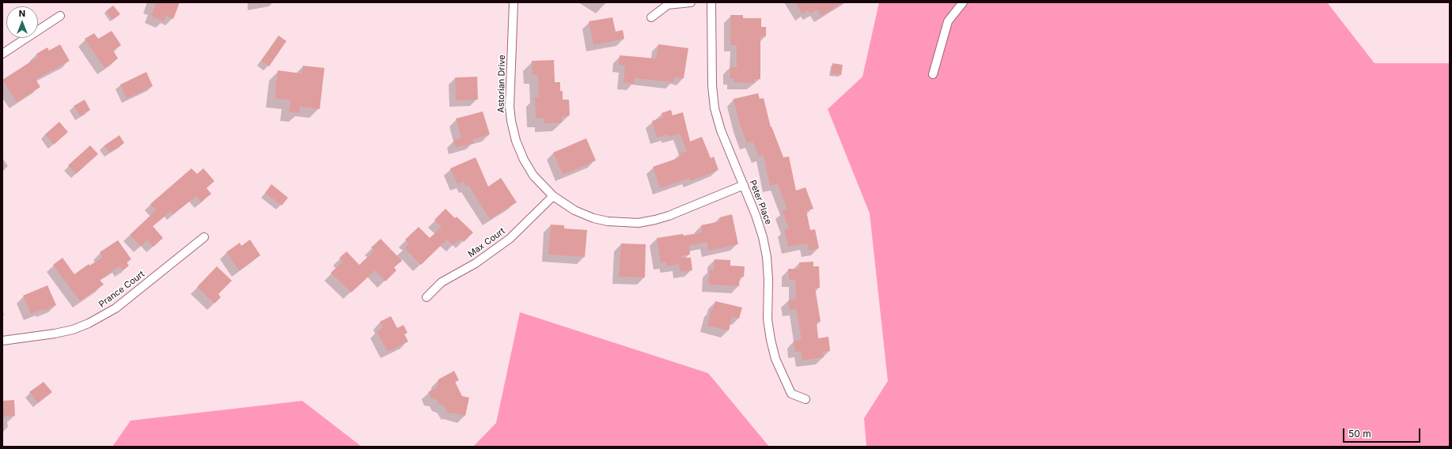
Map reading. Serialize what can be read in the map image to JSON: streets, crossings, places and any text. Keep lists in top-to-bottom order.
{
  "streets": {
    "street": [
      "Astorian Drive",
      "Peter Place",
      "Max Court",
      "Prance Court"
    ]
  },
  "crossings": [
    ["Astorian Drive", "Peter Place"],
    ["Astorian Drive", "Max Court"]
  ],
  "scale_bar": "50 m",
  "north": "top"
}
